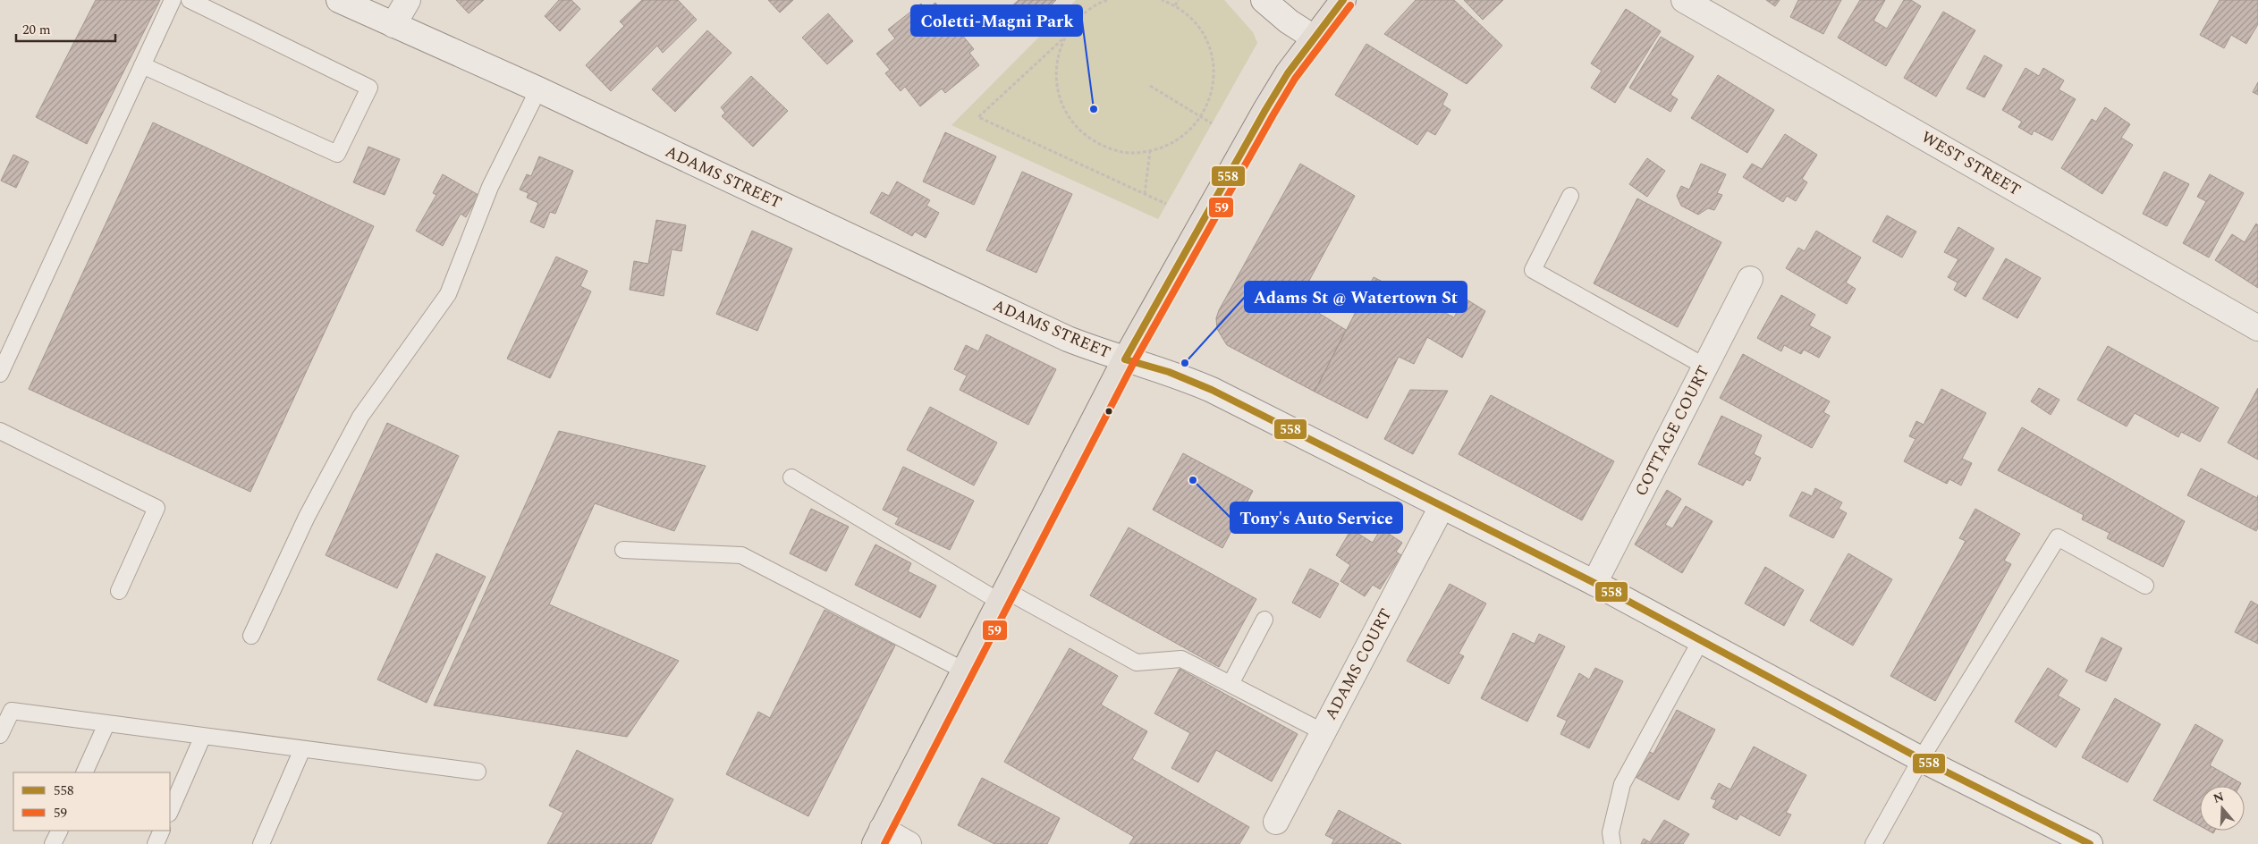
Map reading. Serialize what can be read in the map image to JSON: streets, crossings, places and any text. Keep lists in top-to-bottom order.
{
  "streets": {
    "street": [
      "WEST STREET",
      "ADAMS STREET",
      "COTTAGE COURT",
      "ADAMS COURT"
    ]
  },
  "crossings": [
    ["ADAMS STREET", "COTTAGE COURT"],
    ["ADAMS STREET", "ADAMS COURT"]
  ],
  "places": ["Coletti-Magni Park", "Adams St @ Watertown St", "Tony's Auto Service"],
  "lines": ["transit line 558", "transit line 59"],
  "legend": ["558", "59"],
  "scale_bar": "20 m",
  "north": "top"
}
